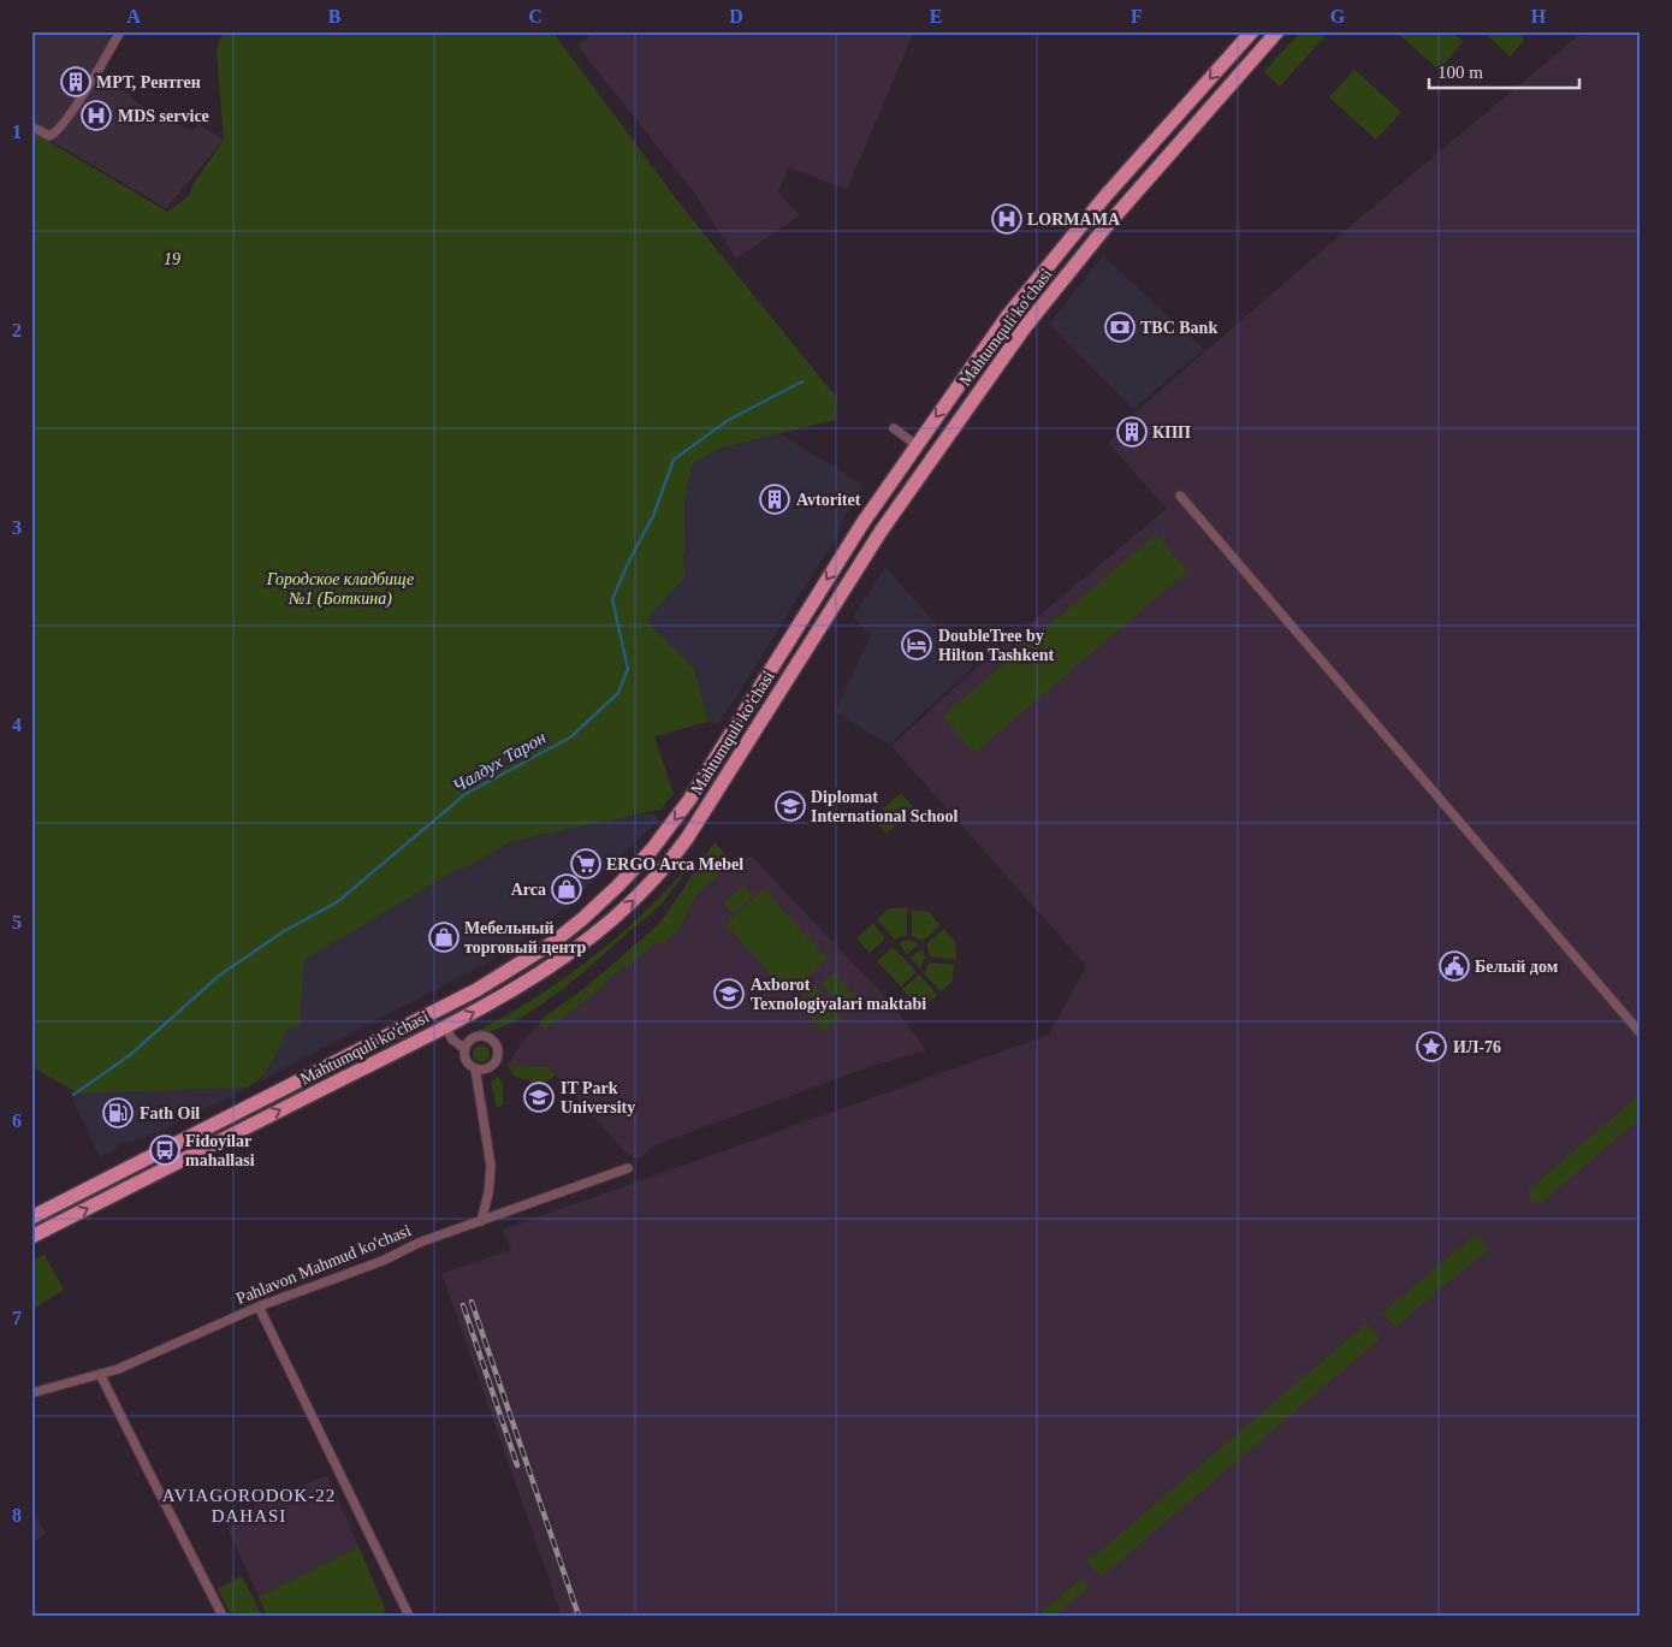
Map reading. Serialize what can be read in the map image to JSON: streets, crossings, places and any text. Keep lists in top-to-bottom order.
{
  "streets": {
    "main road": ["Mahtumquli ko'chasi"],
    "street": ["Pahlavon Mahmud ko'chasi"]
  },
  "districts": ["AVIAGORODOK-22 DAHASI"],
  "water": ["Чалдух Тарон"],
  "parks": ["19", "Городское кладбище №1 (Боткина)"],
  "places": {
    "building": ["МРТ, Рентген", "КПП", "Avtoritet"],
    "hospital": ["MDS service", "LORMAMA"],
    "bank": ["TBC Bank"],
    "hotel": ["DoubleTree by Hilton Tashkent"],
    "school or university": ["Diplomat International School", "Axborot Texnologiyalari maktabi", "IT Park University"],
    "supermarket": ["ERGO Arca Mebel"],
    "shop": ["Arca", "Мебельный торговый центр"],
    "public building": ["Белый дом"],
    "place": ["ИЛ-76"],
    "fuel station": ["Fath Oil"],
    "bus stop": ["Fidoyilar mahallasi"]
  },
  "scale_bar": "100 m",
  "grid": {
    "columns": [
      "A",
      "B",
      "C",
      "D",
      "E",
      "F",
      "G",
      "H"
    ],
    "rows": [
      "1",
      "2",
      "3",
      "4",
      "5",
      "6",
      "7",
      "8"
    ]
  }
}
